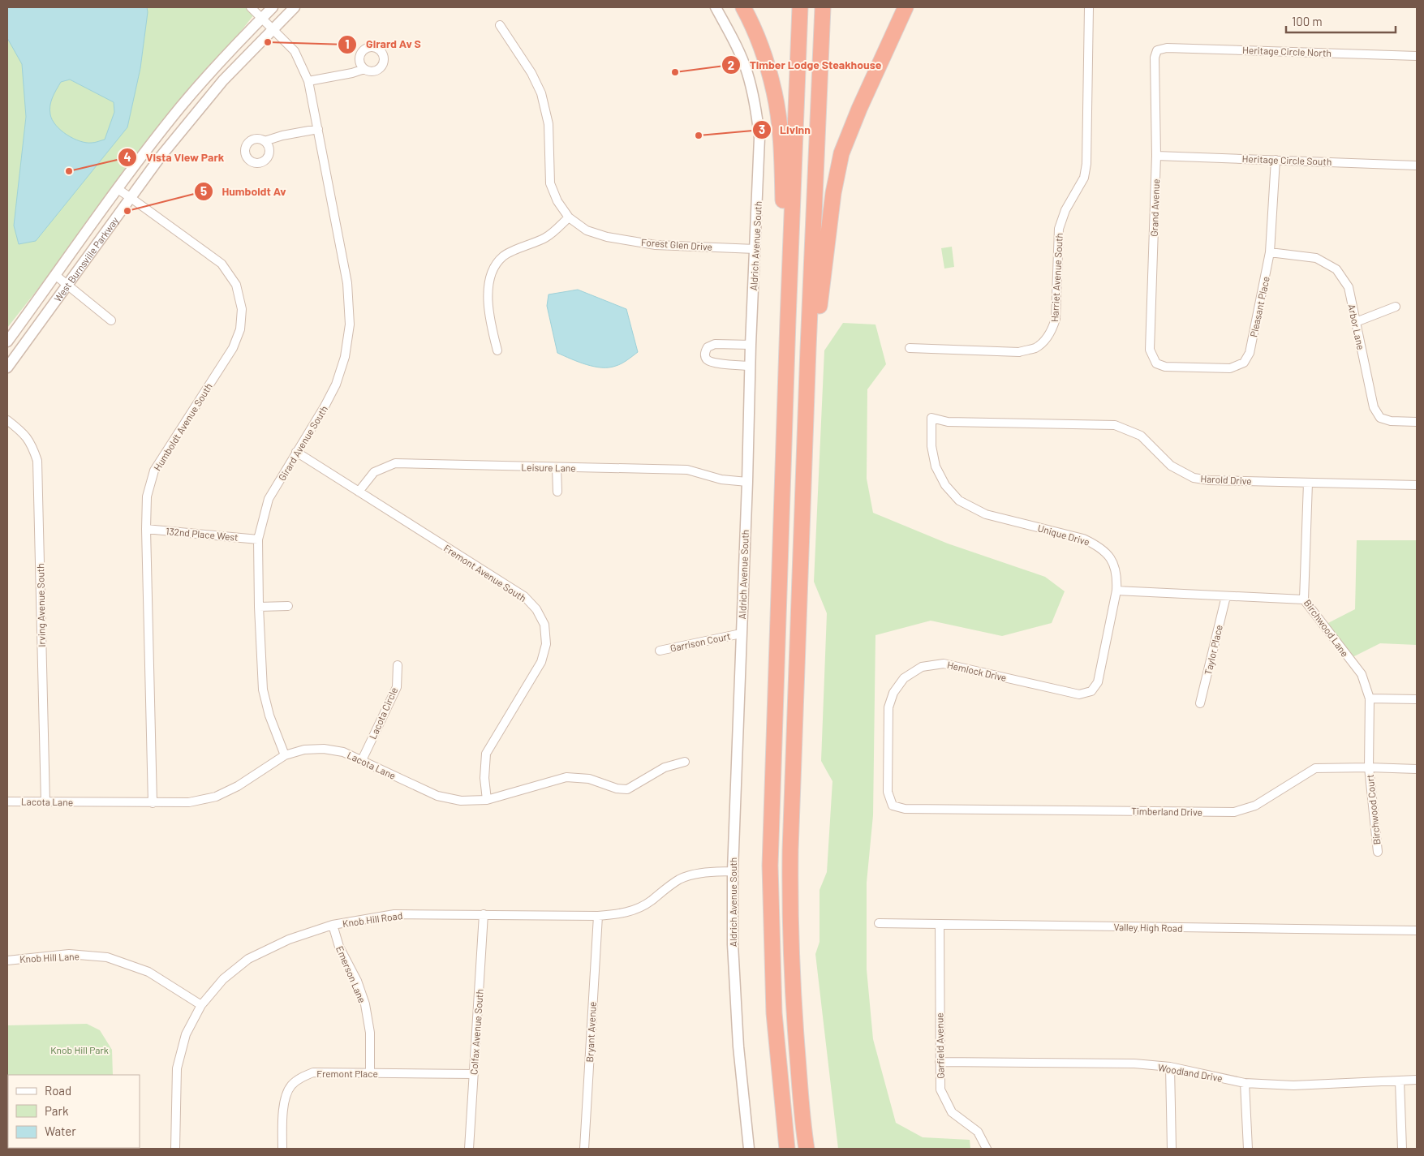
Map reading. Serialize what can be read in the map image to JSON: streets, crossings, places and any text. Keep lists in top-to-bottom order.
{
  "streets": {
    "street": [
      "Heritage Circle North",
      "Heritage Circle South",
      "Grand Avenue",
      "Forest Glen Drive",
      "Aldrich Avenue South",
      "West Burnsville Parkway",
      "Harriet Avenue South",
      "Pleasant Place",
      "Arbor Lane",
      "Humboldt Avenue South",
      "Girard Avenue South",
      "Leisure Lane",
      "Harold Drive",
      "132nd Place West",
      "Unique Drive",
      "Fremont Avenue South",
      "Irving Avenue South",
      "Birchwood Lane",
      "Garrison Court",
      "Taylor Place",
      "Hemlock Drive",
      "Lacota Circle",
      "Lacota Lane",
      "Birchwood Court",
      "Timberland Drive",
      "Knob Hill Road",
      "Valley High Road",
      "Knob Hill Lane",
      "Emerson Lane",
      "Colfax Avenue South",
      "Bryant Avenue",
      "Garfield Avenue",
      "Woodland Drive",
      "Fremont Place"
    ]
  },
  "crossings": [
    ["Heritage Circle North", "Grand Avenue"],
    ["Heritage Circle South", "Grand Avenue"],
    ["Heritage Circle South", "Pleasant Place"],
    ["Grand Avenue", "Pleasant Place"],
    ["Forest Glen Drive", "Aldrich Avenue South"],
    ["Aldrich Avenue South", "Leisure Lane"],
    ["Aldrich Avenue South", "Garrison Court"],
    ["Aldrich Avenue South", "Knob Hill Road"],
    ["West Burnsville Parkway", "Humboldt Avenue South"],
    ["West Burnsville Parkway", "Girard Avenue South"],
    ["Pleasant Place", "Arbor Lane"],
    ["Humboldt Avenue South", "132nd Place West"],
    ["Humboldt Avenue South", "Lacota Lane"],
    ["Girard Avenue South", "132nd Place West"],
    ["Girard Avenue South", "Fremont Avenue South"],
    ["Girard Avenue South", "Lacota Lane"],
    ["Leisure Lane", "Fremont Avenue South"],
    ["Harold Drive", "Unique Drive"],
    ["Harold Drive", "Birchwood Lane"],
    ["Unique Drive", "Hemlock Drive"],
    ["Fremont Avenue South", "Lacota Lane"],
    ["Irving Avenue South", "Lacota Lane"],
    ["Birchwood Lane", "Birchwood Court"],
    ["Birchwood Lane", "Timberland Drive"],
    ["Hemlock Drive", "Timberland Drive"],
    ["Lacota Circle", "Lacota Lane"],
    ["Birchwood Court", "Timberland Drive"],
    ["Knob Hill Road", "Knob Hill Lane"],
    ["Knob Hill Road", "Emerson Lane"],
    ["Knob Hill Road", "Colfax Avenue South"],
    ["Knob Hill Road", "Bryant Avenue"],
    ["Valley High Road", "Garfield Avenue"],
    ["Emerson Lane", "Fremont Place"],
    ["Colfax Avenue South", "Fremont Place"],
    ["Garfield Avenue", "Woodland Drive"]
  ],
  "parks": ["Knob Hill Park"],
  "places": [
    "Girard Av S",
    "Timber Lodge Steakhouse",
    "LivInn",
    "Vista View Park",
    "Humboldt Av"
  ],
  "legend": ["Road", "Park", "Water"],
  "scale_bar": "100 m"
}
